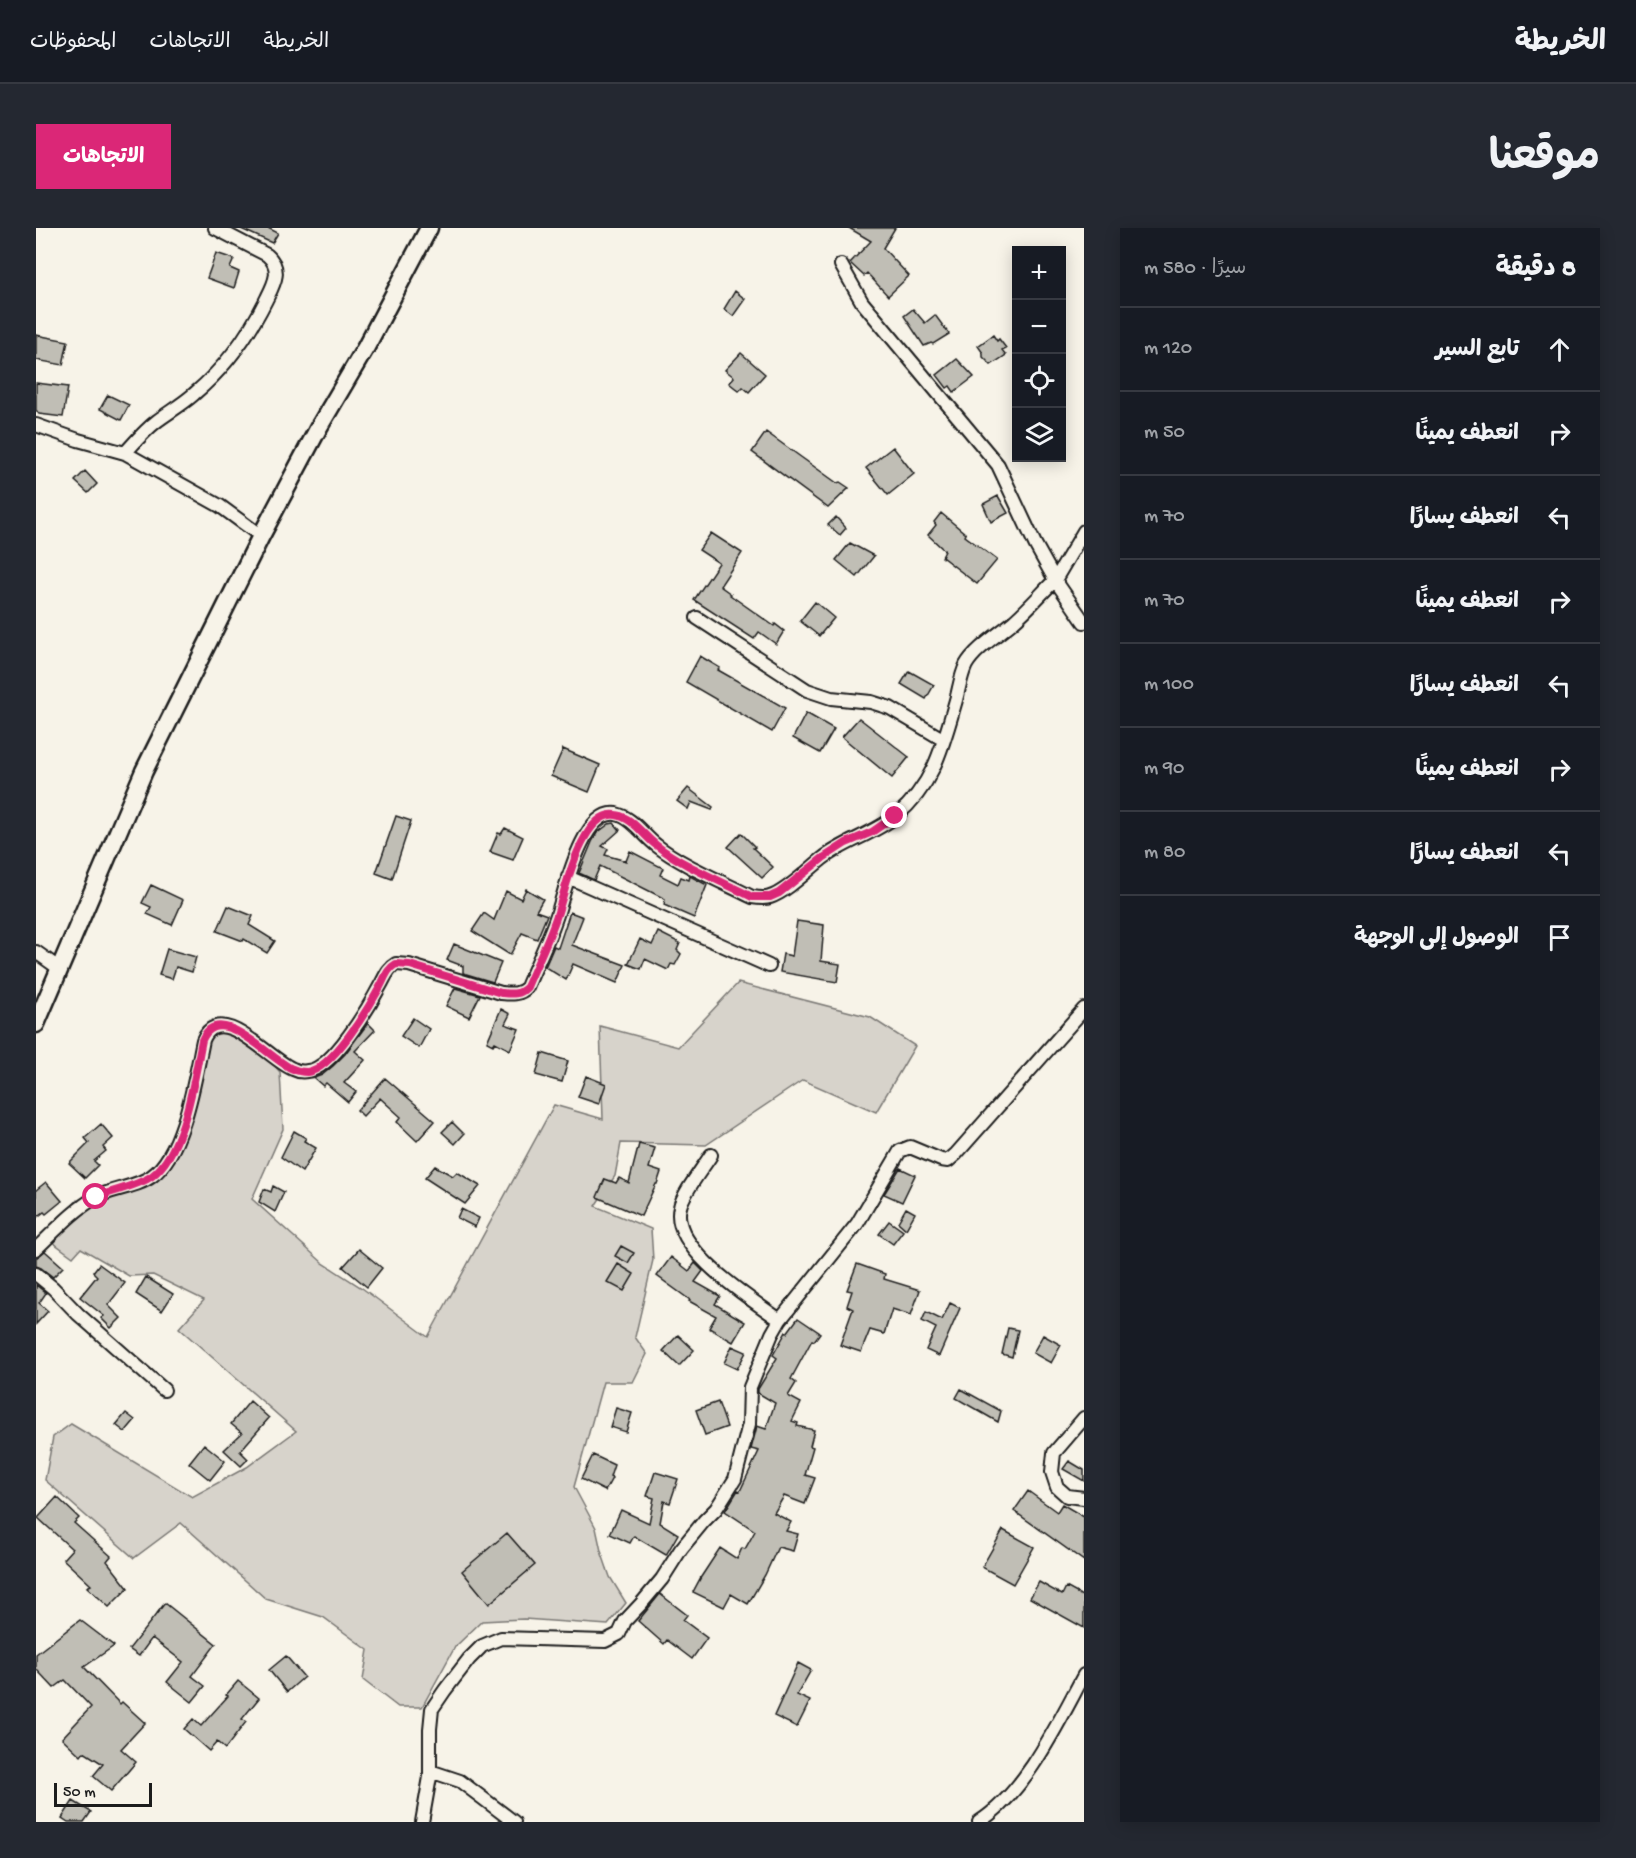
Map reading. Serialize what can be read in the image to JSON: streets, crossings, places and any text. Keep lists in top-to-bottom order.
{
  "scale_bar": "50 m",
  "page": {
    "header": "الخريطة",
    "nav": ["الخريطة", "الاتجاهات", "المحفوظات"],
    "title": "موقعنا",
    "buttons": "الاتجاهات",
    "heading": ["8 دقيقة", "سيرًا · 580 m"],
    "map_buttons": ["+", "−"],
    "list": [
      ["تابع السير", "120 m"],
      ["انعطف يمينًا", "50 m"],
      ["انعطف يسارًا", "70 m"],
      ["انعطف يمينًا", "70 m"],
      ["انعطف يسارًا", "100 m"],
      ["انعطف يمينًا", "90 m"],
      ["انعطف يسارًا", "80 m"],
      "الوصول إلى الوجهة"
    ],
    "scale": "50 m"
  }
}
